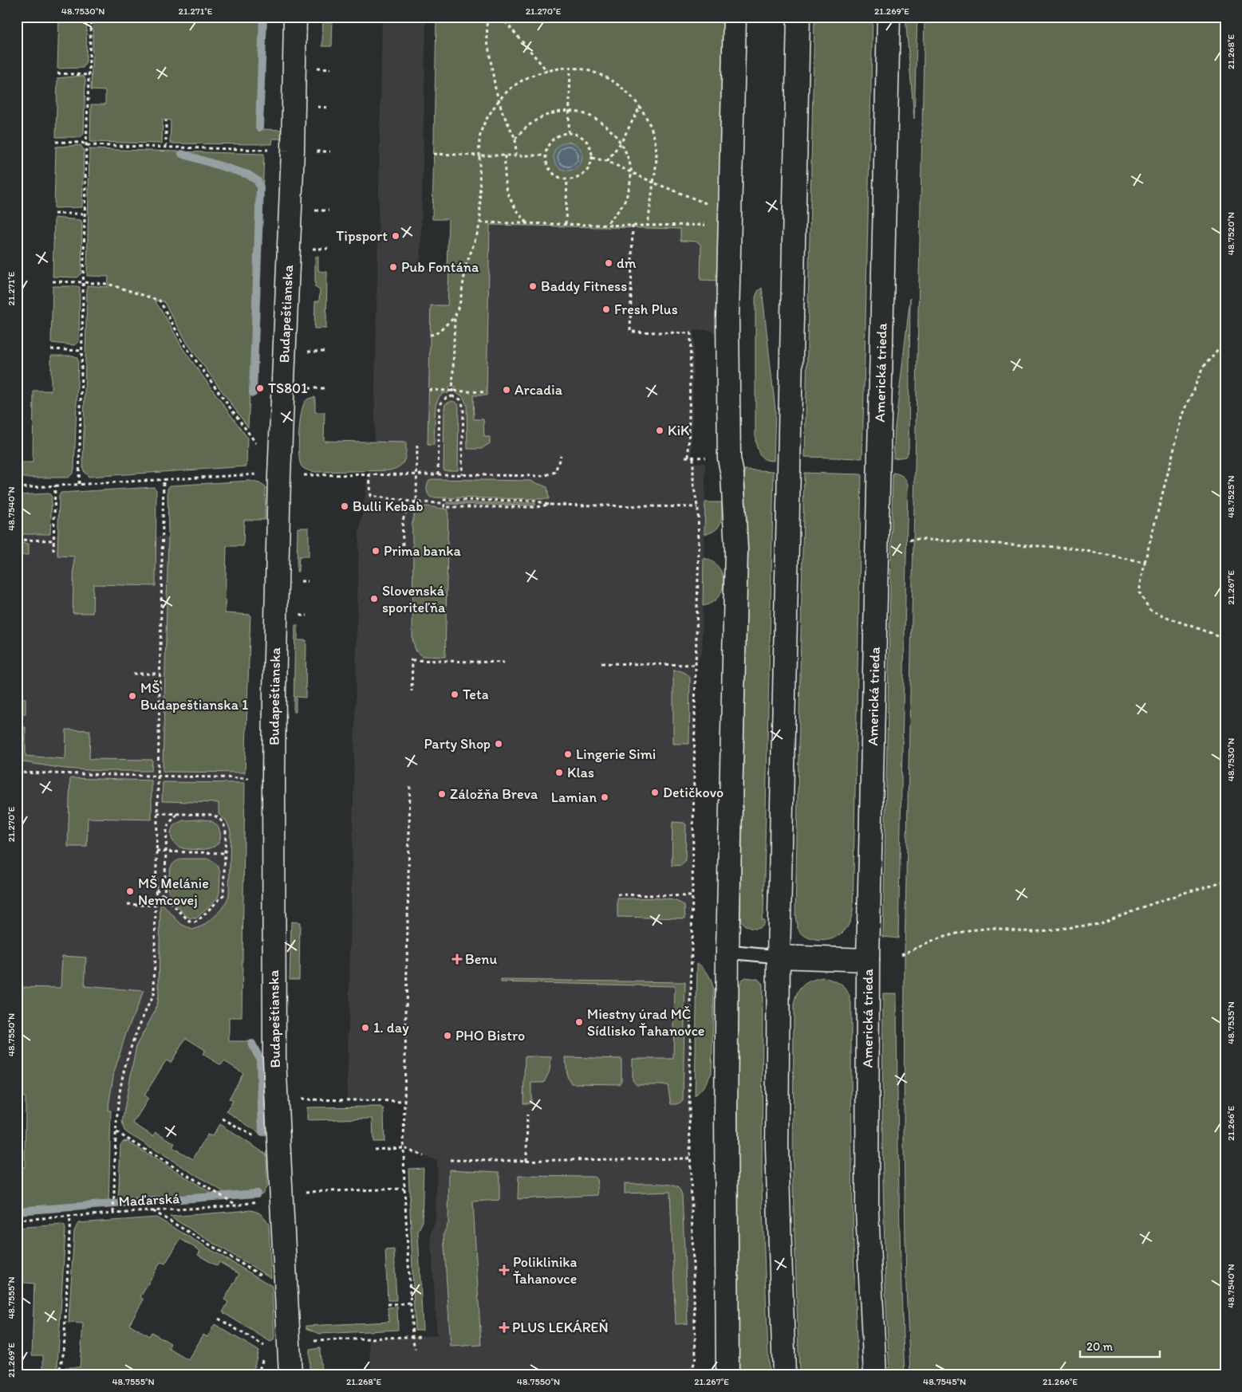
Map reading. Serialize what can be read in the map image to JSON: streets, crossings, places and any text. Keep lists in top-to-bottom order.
{
  "streets": {
    "street": ["Budapeštianska", "Americká trieda"],
    "path": ["Maďarská"]
  },
  "crossings": [
    ["Budapeštianska", "Maďarská"]
  ],
  "places": {
    "other": [
      "Tipsport",
      "dm",
      "Pub Fontána",
      "Baddy Fitness",
      "Fresh Plus",
      "TS801",
      "Arcadia",
      "KiK",
      "Bulli Kebab",
      "Prima banka",
      "Slovenská sporiteľňa",
      "Teta",
      "MŠ Budapeštianska 1",
      "Party Shop",
      "Lingerie Simi",
      "Klas",
      "Detičkovo",
      "Záložňa Breva",
      "Lamian",
      "MŠ Melánie Nemcovej",
      "Miestny úrad MČ Sídlisko Ťahanovce",
      "1. day",
      "PHO Bistro"
    ],
    "health": ["Benu", "Poliklinika Ťahanovce", "PLUS LEKÁREŇ"]
  },
  "scale_bar": "20 m",
  "coordinates": [
    "48.7530°N",
    "21.271°E",
    "21.270°E",
    "21.269°E",
    "21.268°E",
    "48.7520°N",
    "48.7525°N",
    "48.7540°N",
    "21.267°E",
    "48.7535°N",
    "48.7550°N",
    "21.266°E",
    "48.7555°N",
    "48.7545°N"
  ]
}
